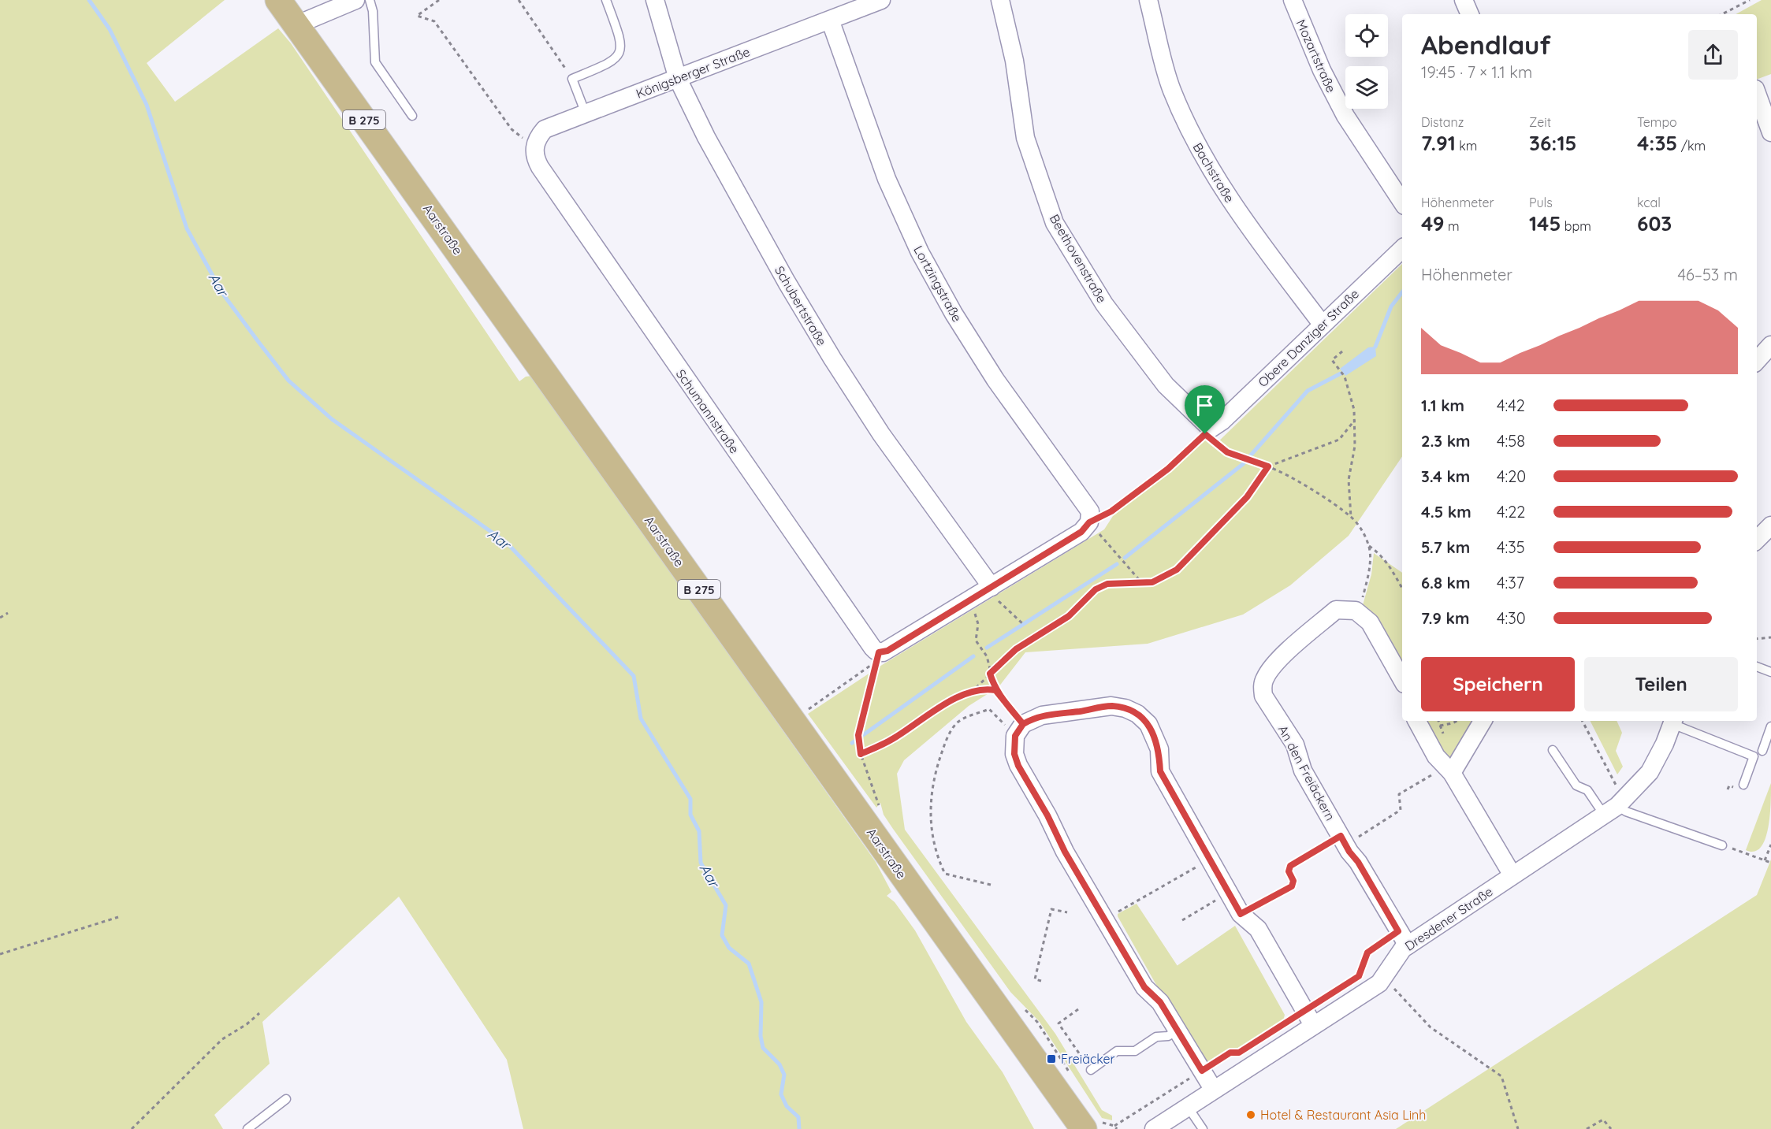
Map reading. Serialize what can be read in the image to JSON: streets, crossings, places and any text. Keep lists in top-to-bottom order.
{
  "streets": {
    "main road": ["B 275", "Aarstraße"],
    "street": [
      "Mozartstraße",
      "Königsberger Straße",
      "Bachstraße",
      "Beethovenstraße",
      "Lortzingstraße",
      "Schubertstraße",
      "Obere Danziger Straße",
      "Schumannstraße",
      "An den Freiäckern",
      "Dresdener Straße"
    ]
  },
  "crossings": [
    ["Königsberger Straße", "Lortzingstraße"],
    ["Königsberger Straße", "Schubertstraße"],
    ["Königsberger Straße", "Schumannstraße"],
    ["Bachstraße", "Obere Danziger Straße"],
    ["Beethovenstraße", "Obere Danziger Straße"],
    ["An den Freiäckern", "Dresdener Straße"]
  ],
  "water": ["Aar"],
  "places": {
    "transit": ["Freiäcker"],
    "other": ["Hotel & Restaurant Asia Linh"]
  },
  "page": {
    "heading": ["Abendlauf", "19:45 · 7 × 1.1 km"],
    "stats": [
      ["Distanz", "7.91 km"],
      ["Zeit", "36:15"],
      ["Tempo", "4:35 /km"],
      ["Höhenmeter", "49 m"],
      ["Puls", "145 bpm"],
      ["kcal", "603"]
    ],
    "chart": ["Höhenmeter", "46–53 m"],
    "list": [
      {
        "name": "1.1 km",
        "note": "4:42"
      },
      {
        "name": "2.3 km",
        "note": "4:58"
      },
      {
        "name": "3.4 km",
        "note": "4:20"
      },
      {
        "name": "4.5 km",
        "note": "4:22"
      },
      {
        "name": "5.7 km",
        "note": "4:35"
      },
      {
        "name": "6.8 km",
        "note": "4:37"
      },
      {
        "name": "7.9 km",
        "note": "4:30"
      }
    ],
    "buttons": ["Speichern", "Teilen"]
  }
}
